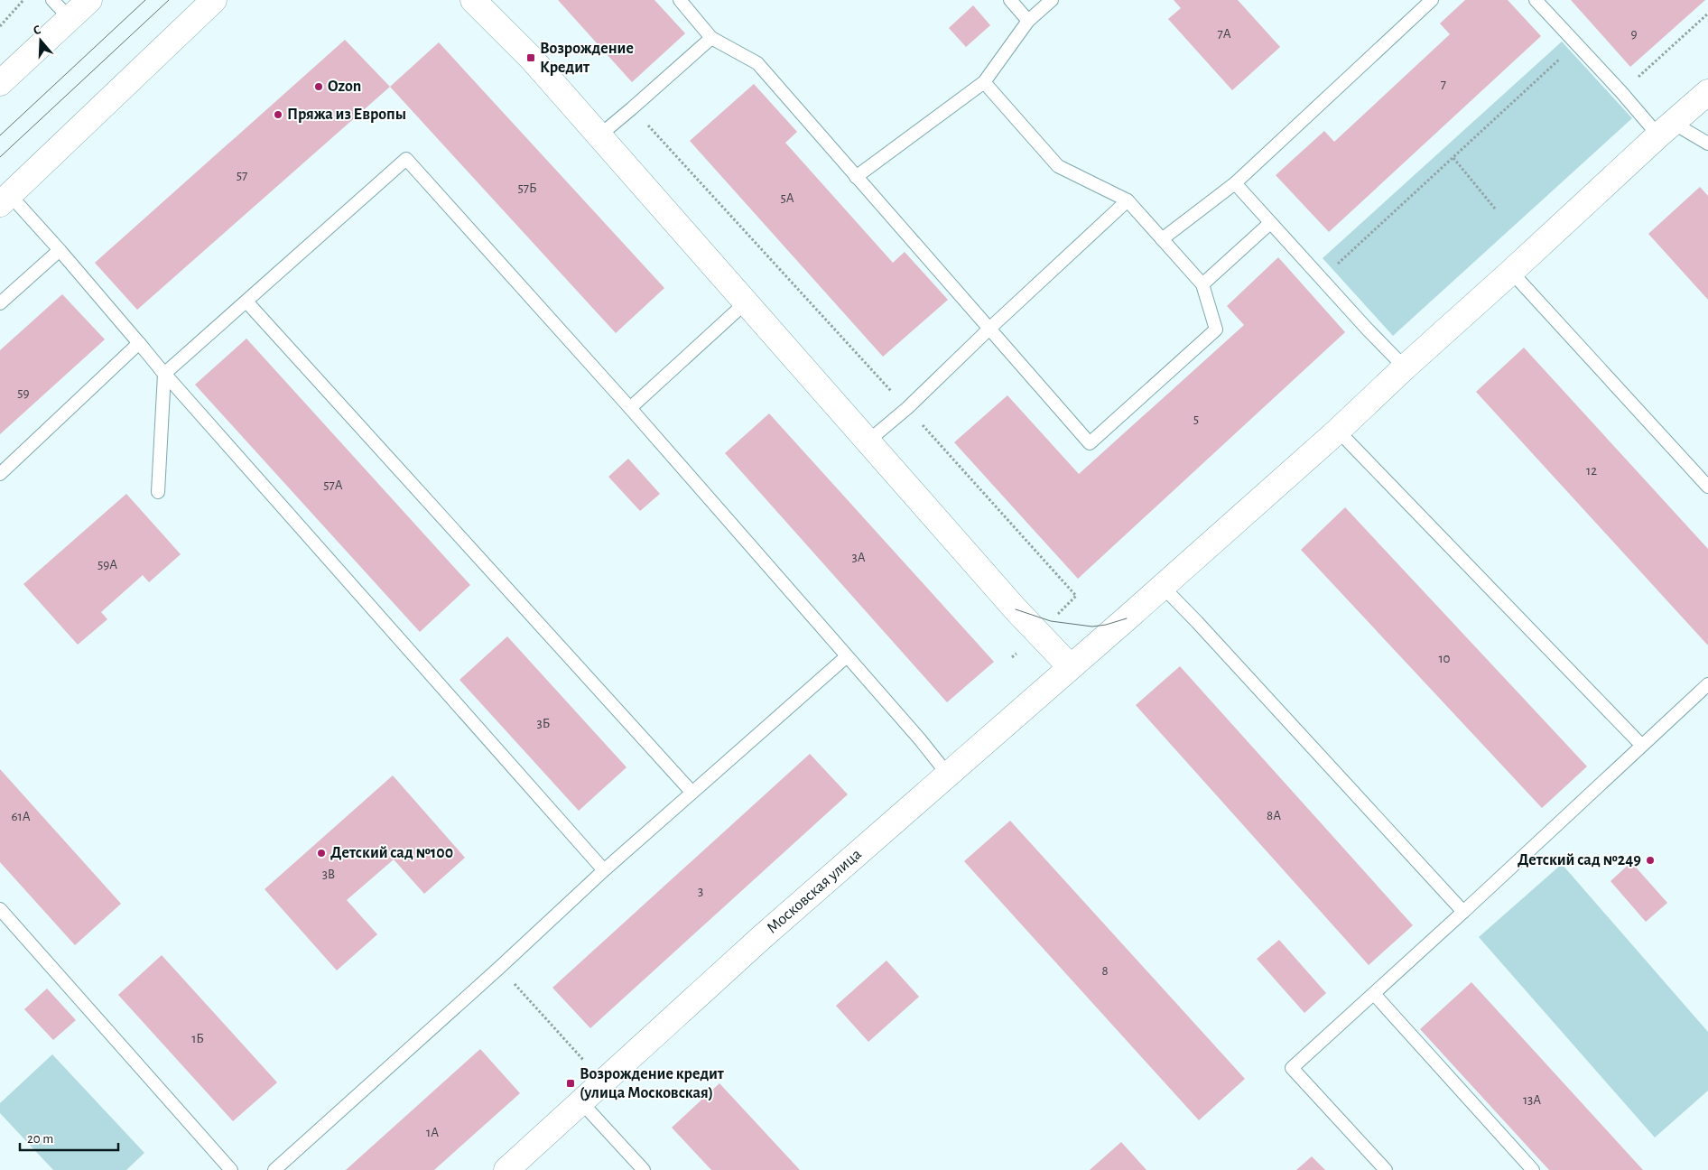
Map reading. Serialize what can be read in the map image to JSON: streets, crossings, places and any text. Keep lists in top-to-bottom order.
{
  "streets": {
    "main road": ["Московская улица"]
  },
  "places": {
    "transit": ["Возрождение Кредит", "Возрождение кредит (улица Московская)"],
    "other": [
      "Ozon",
      "Пряжа из Европы",
      "Детский сад №100",
      "Детский сад №249"
    ]
  },
  "house_numbers": [
    "7А",
    "9",
    "7",
    "57",
    "57Б",
    "5А",
    "59",
    "5",
    "12",
    "57А",
    "3А",
    "59А",
    "10",
    "3Б",
    "8А",
    "61А",
    "3В",
    "3",
    "8",
    "1Б",
    "13А",
    "1А"
  ],
  "scale_bar": "20 m",
  "north": "top"
}
